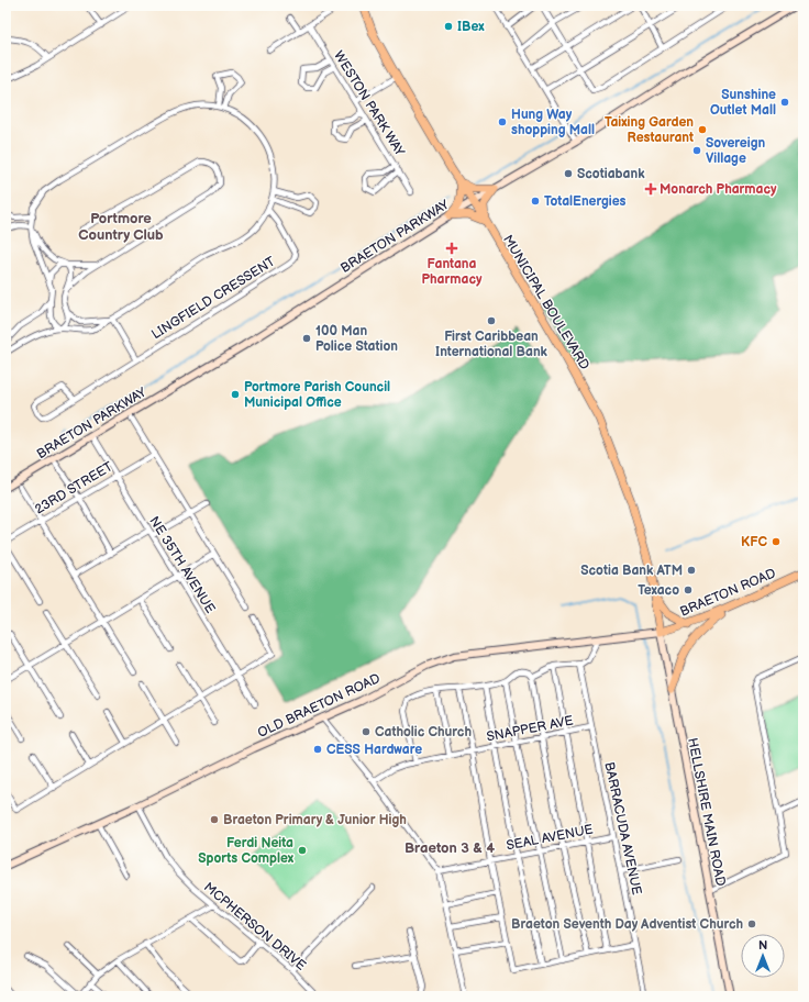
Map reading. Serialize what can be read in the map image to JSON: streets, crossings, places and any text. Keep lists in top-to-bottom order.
{
  "streets": {
    "main road": ["MUNICIPAL BOULEVARD", "BRAETON ROAD"],
    "street": [
      "WESTON PARK WAY",
      "BRAETON PARKWAY",
      "LINGFIELD CRESSENT",
      "23RD STREET",
      "NE 35TH AVENUE",
      "OLD BRAETON ROAD",
      "SNAPPER AVE",
      "HELLSHIRE MAIN ROAD",
      "BARRACUDA AVENUE",
      "SEAL AVENUE",
      "MCPHERSON DRIVE"
    ]
  },
  "crossings": [
    ["BRAETON PARKWAY", "MUNICIPAL BOULEVARD"],
    ["BRAETON PARKWAY", "NE 35TH AVENUE"],
    ["MUNICIPAL BOULEVARD", "BRAETON ROAD"],
    ["MUNICIPAL BOULEVARD", "OLD BRAETON ROAD"],
    ["MUNICIPAL BOULEVARD", "HELLSHIRE MAIN ROAD"],
    ["23RD STREET", "NE 35TH AVENUE"],
    ["BRAETON ROAD", "OLD BRAETON ROAD"],
    ["BRAETON ROAD", "HELLSHIRE MAIN ROAD"],
    ["OLD BRAETON ROAD", "HELLSHIRE MAIN ROAD"],
    ["OLD BRAETON ROAD", "MCPHERSON DRIVE"],
    ["SNAPPER AVE", "BARRACUDA AVENUE"],
    ["BARRACUDA AVENUE", "SEAL AVENUE"]
  ],
  "districts": ["Portmore Country Club", "Braeton 3 & 4"],
  "places": {
    "other": [
      "IBex",
      "Sunshine Outlet Mall",
      "Hung Way shopping Mall",
      "Taixing Garden Restaurant",
      "Sovereign Village",
      "Scotiabank",
      "TotalEnergies",
      "First Caribbean International Bank",
      "100 Man Police Station",
      "Portmore Parish Council Municipal Office",
      "KFC",
      "Scotia Bank ATM",
      "Texaco",
      "Catholic Church",
      "CESS Hardware",
      "Braeton Primary & Junior High",
      "Ferdi Neita Sports Complex",
      "Braeton Seventh Day Adventist Church"
    ],
    "health": ["Monarch Pharmacy", "Fantana Pharmacy"]
  },
  "north": "top"
}
